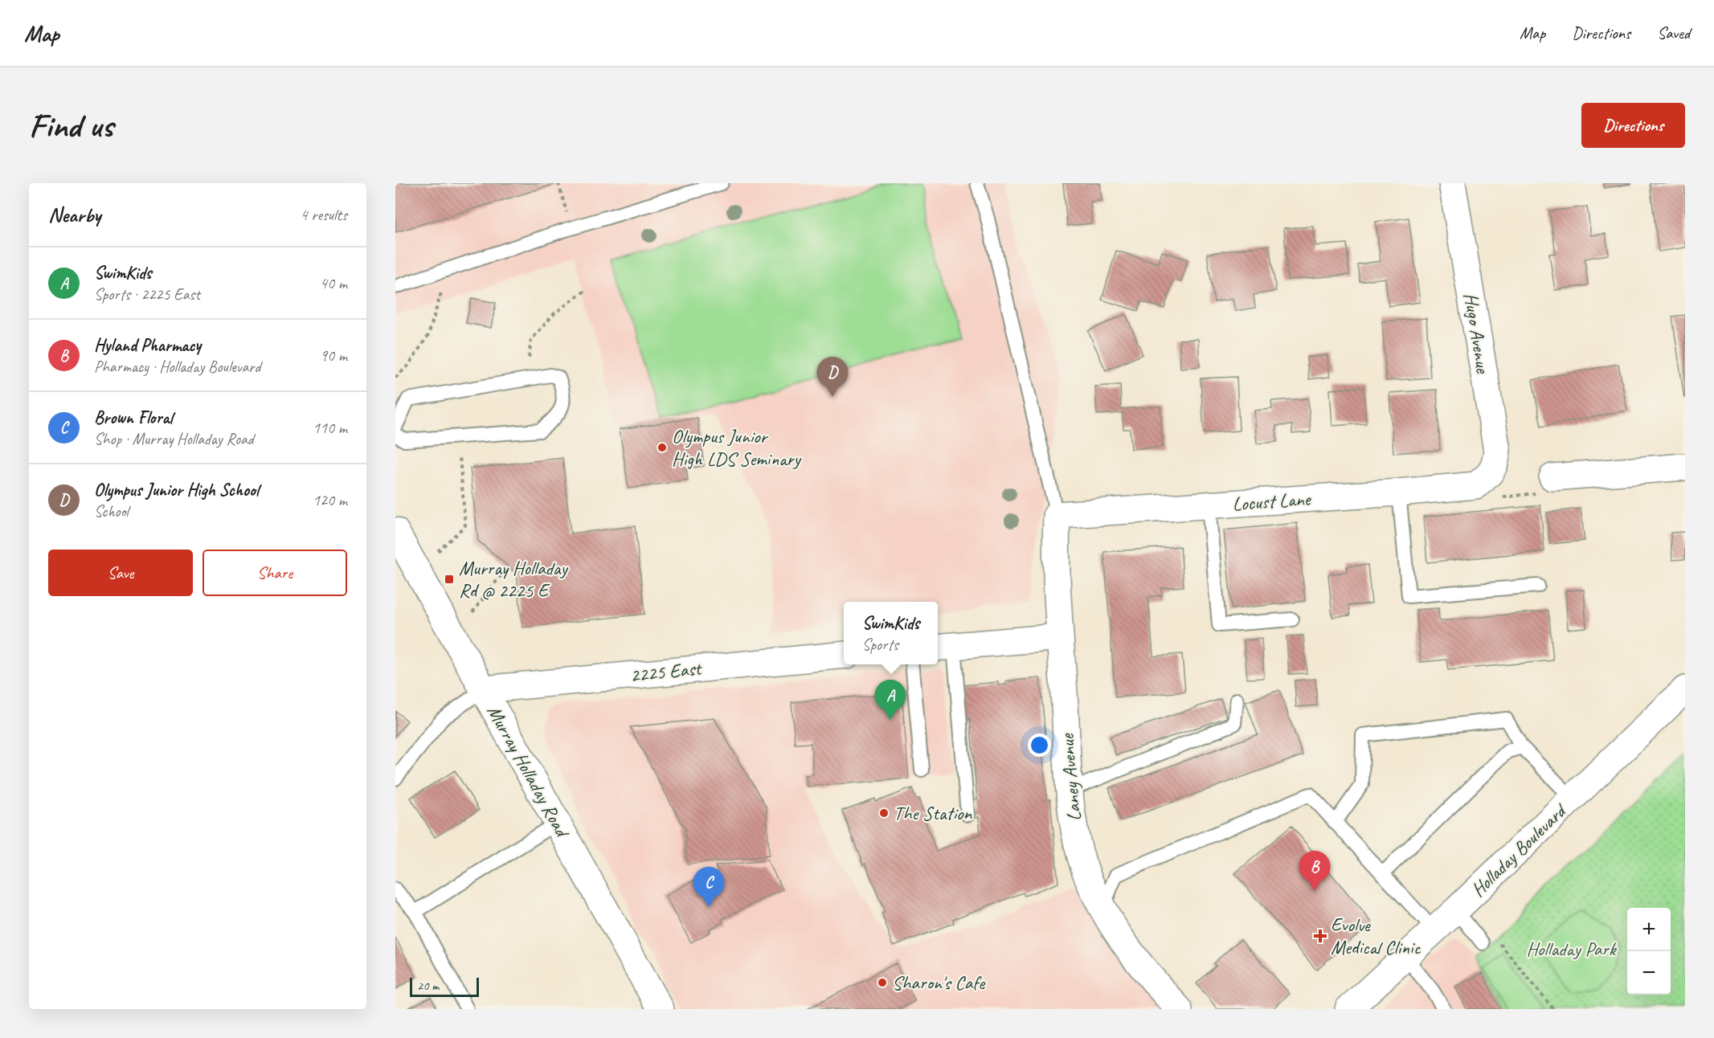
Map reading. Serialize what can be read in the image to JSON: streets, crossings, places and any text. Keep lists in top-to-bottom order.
{
  "streets": {
    "street": [
      "Hugo Avenue",
      "Locust Lane",
      "2225 East",
      "Murray Holladay Road",
      "Laney Avenue",
      "Holladay Boulevard"
    ]
  },
  "crossings": [
    ["Hugo Avenue", "Locust Lane"],
    ["Locust Lane", "Laney Avenue"],
    ["2225 East", "Murray Holladay Road"]
  ],
  "parks": ["Holladay Park"],
  "places": {
    "other": ["Olympus Junior High LDS Seminary", "The Station", "Sharon's Cafe"],
    "transit": ["Murray Holladay Rd @ 2225 E"],
    "health": ["Evolve Medical Clinic"]
  },
  "scale_bar": "20 m",
  "page": {
    "header": "Map",
    "nav": ["Map", "Directions", "Saved"],
    "buttons": [
      "Directions",
      ["Save", "Share"]
    ],
    "title": "Find us",
    "heading": ["Nearby", "4 results"],
    "list": [
      {
        "mark": "A",
        "name": "SwimKids",
        "note": "Sports · 2225 East",
        "value": "40 m"
      },
      {
        "mark": "B",
        "name": "Hyland Pharmacy",
        "note": "Pharmacy · Holladay Boulevard",
        "value": "90 m"
      },
      {
        "mark": "C",
        "name": "Brown Floral",
        "note": "Shop · Murray Holladay Road",
        "value": "110 m"
      },
      {
        "mark": "D",
        "name": "Olympus Junior High School",
        "note": "School",
        "value": "120 m"
      }
    ],
    "pins": [
      "D",
      "A",
      "B",
      "C"
    ],
    "popup": ["SwimKids", "Sports"],
    "map_buttons": ["+", "−"],
    "scale": "20 m"
  }
}
